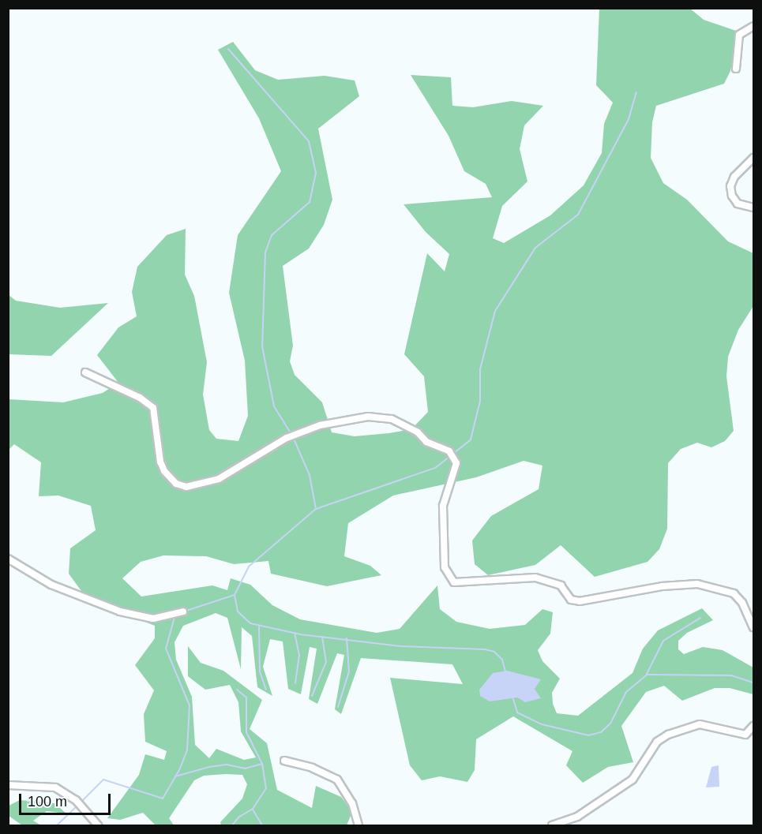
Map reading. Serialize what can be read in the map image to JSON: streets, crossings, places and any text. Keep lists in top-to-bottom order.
{
  "scale_bar": "100 m"
}
